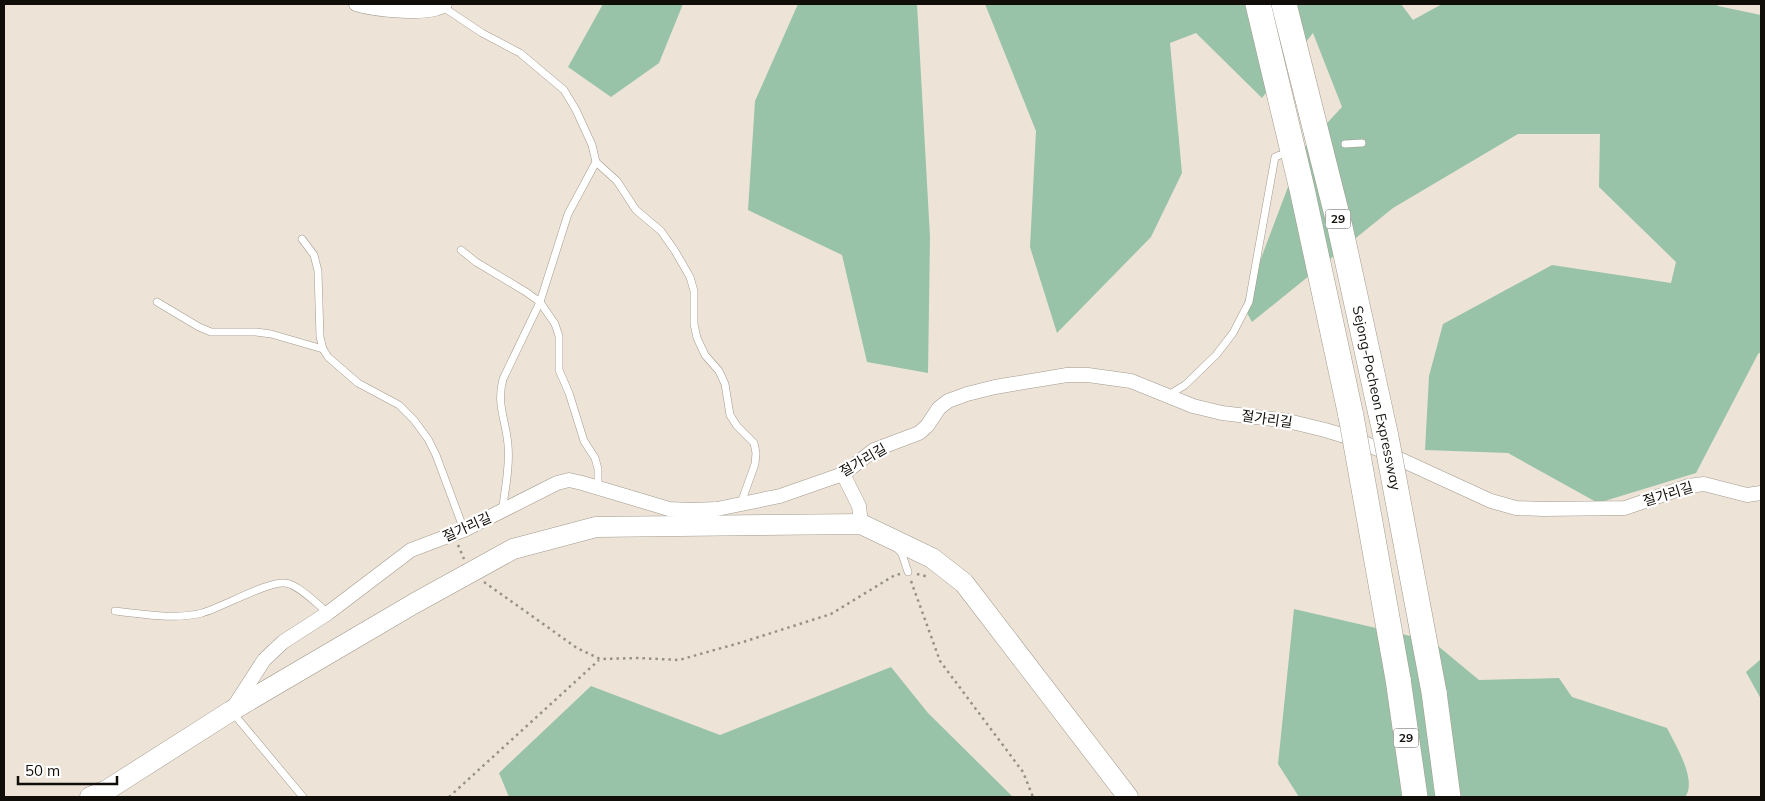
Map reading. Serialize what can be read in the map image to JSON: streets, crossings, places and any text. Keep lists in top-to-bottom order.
{
  "streets": {
    "highway": ["29", "Sejong-Pocheon Expressway"],
    "street": ["절가리길"]
  },
  "scale_bar": "50 m"
}
